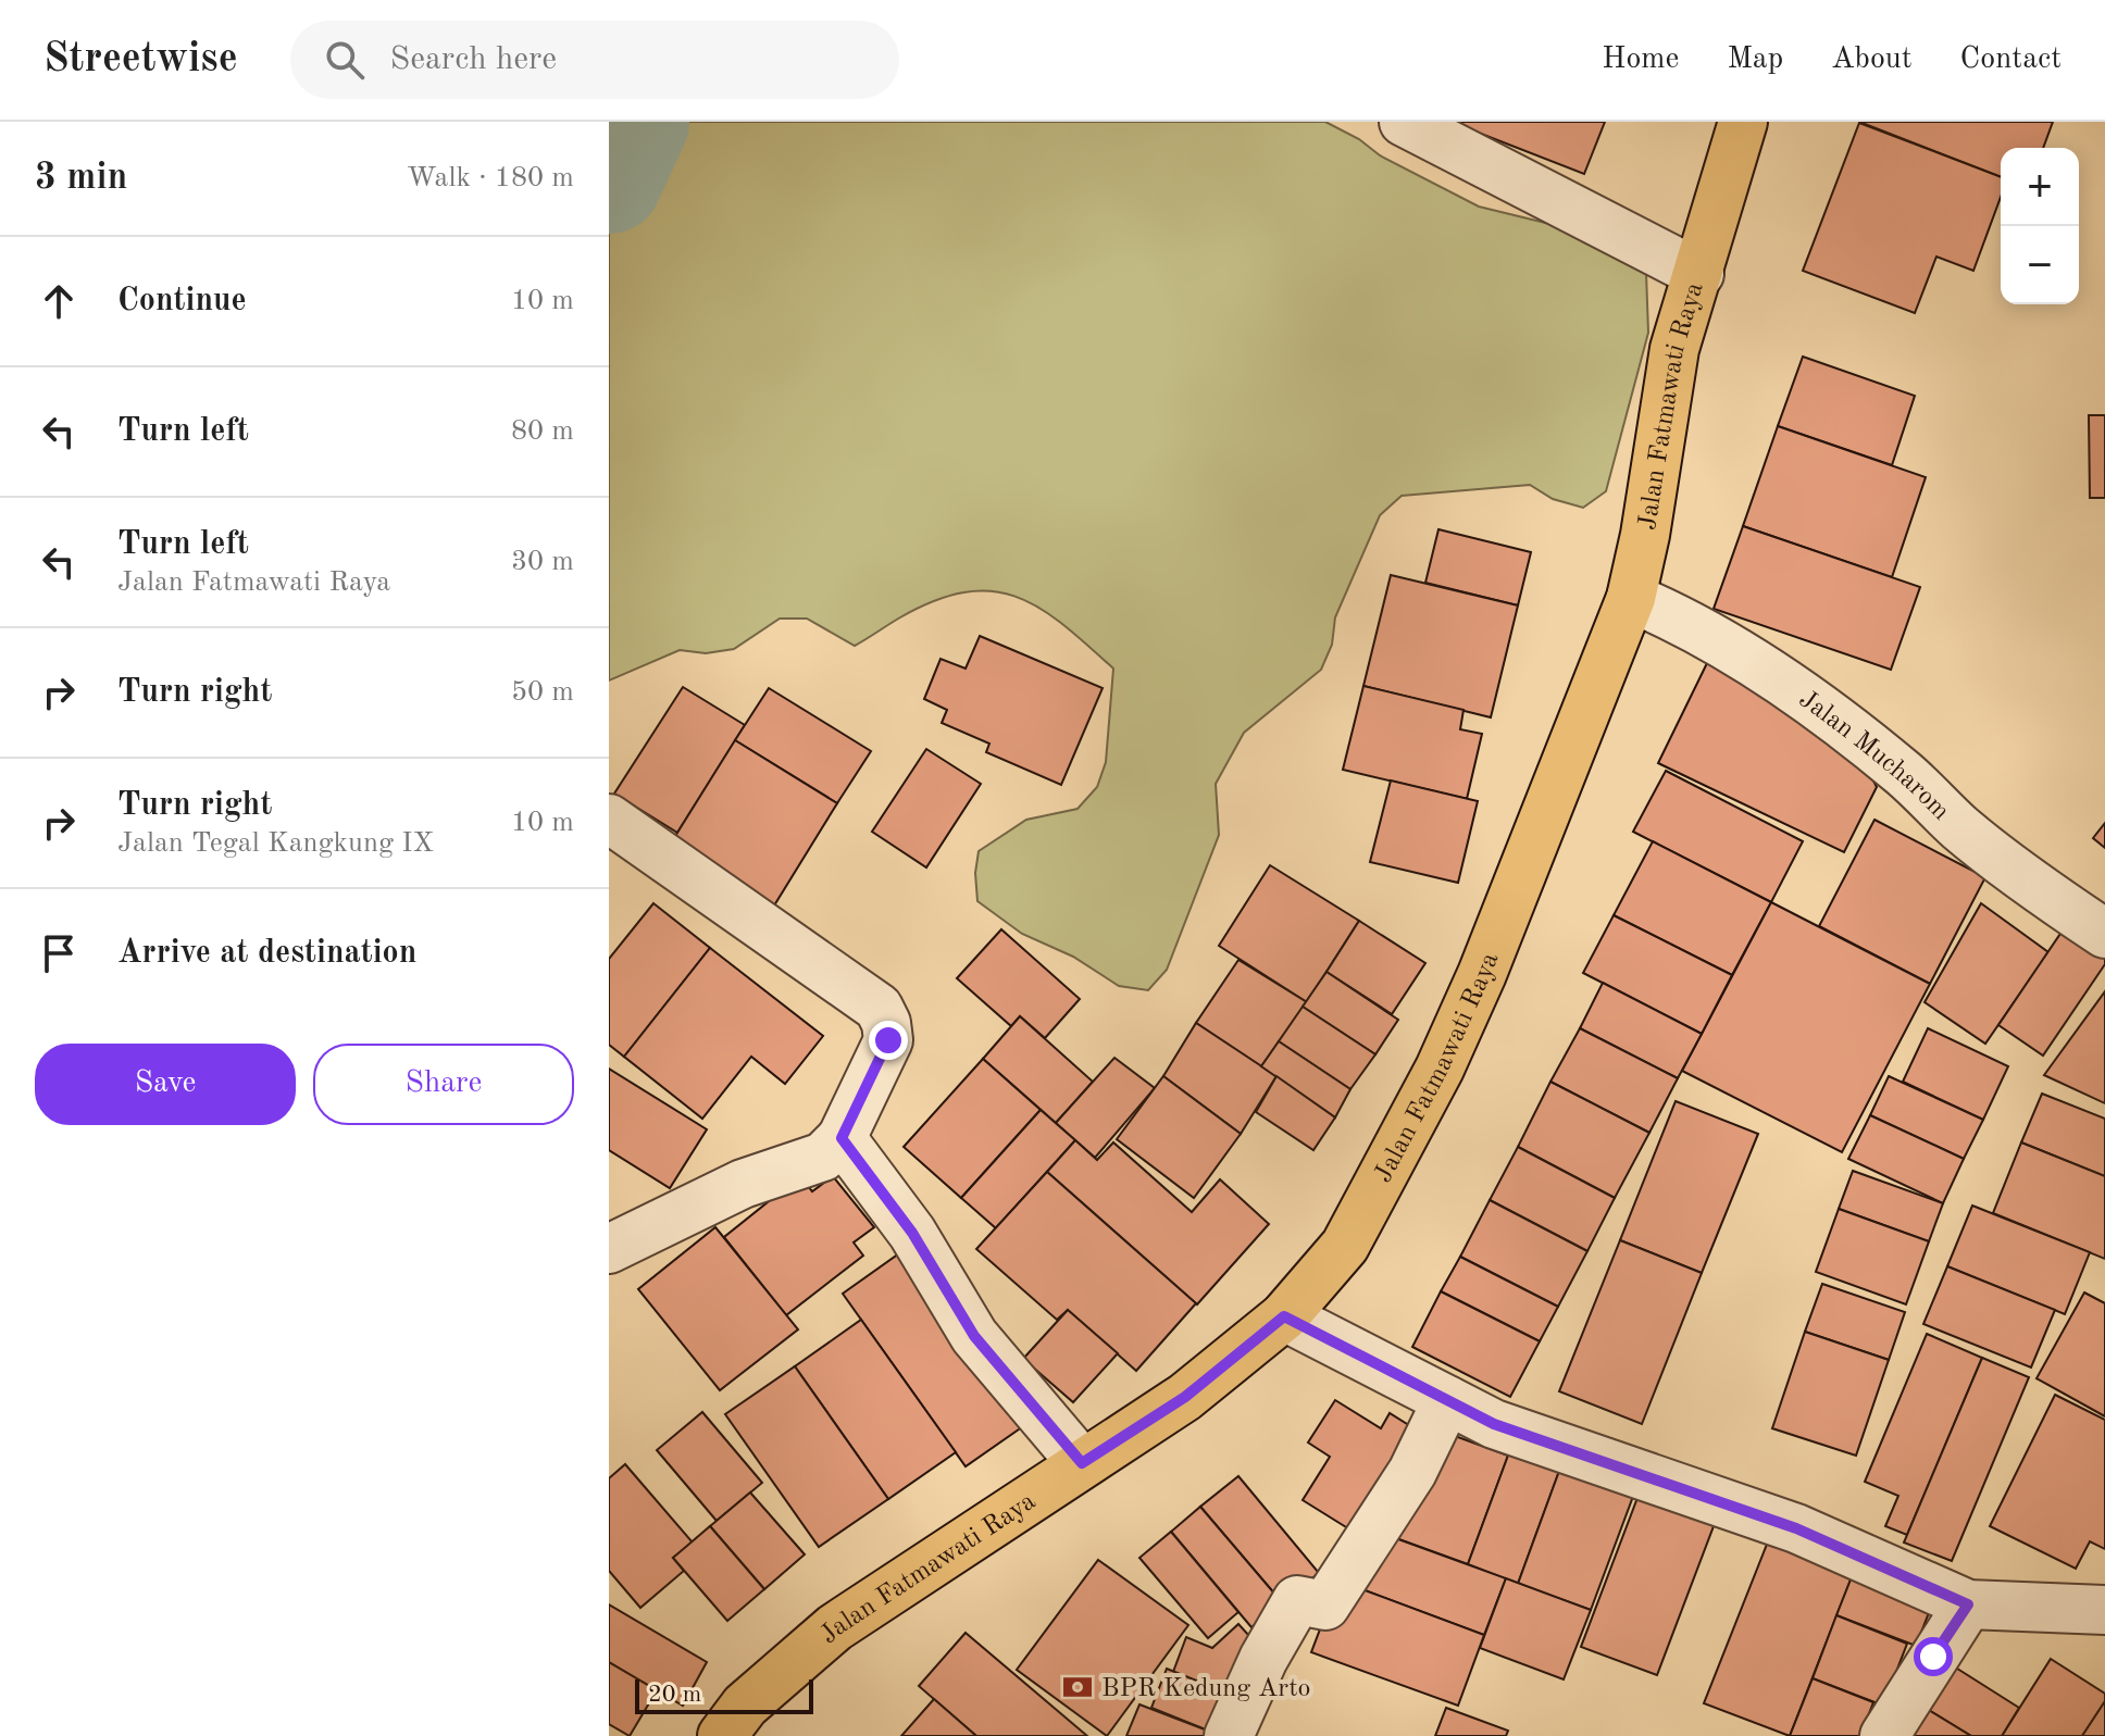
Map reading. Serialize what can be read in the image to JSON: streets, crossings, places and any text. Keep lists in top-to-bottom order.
{
  "streets": {
    "main road": ["Jalan Fatmawati Raya"],
    "street": ["Jalan Mucharom"]
  },
  "crossings": [
    ["Jalan Fatmawati Raya", "Jalan Mucharom"]
  ],
  "places": {
    "bank": ["BPR Kedung Arto"]
  },
  "scale_bar": "20 m",
  "page": {
    "header": "Streetwise",
    "search": "Search here",
    "nav": [
      "Home",
      "Map",
      "About",
      "Contact"
    ],
    "heading": ["3 min", "Walk · 180 m"],
    "map_buttons": ["+", "−"],
    "list": [
      ["Continue", "10 m"],
      ["Turn left", "80 m"],
      ["Turn left", "Jalan Fatmawati Raya", "30 m"],
      ["Turn right", "50 m"],
      ["Turn right", "Jalan Tegal Kangkung IX", "10 m"],
      "Arrive at destination"
    ],
    "buttons": ["Save", "Share"],
    "scale": "20 m"
  }
}
